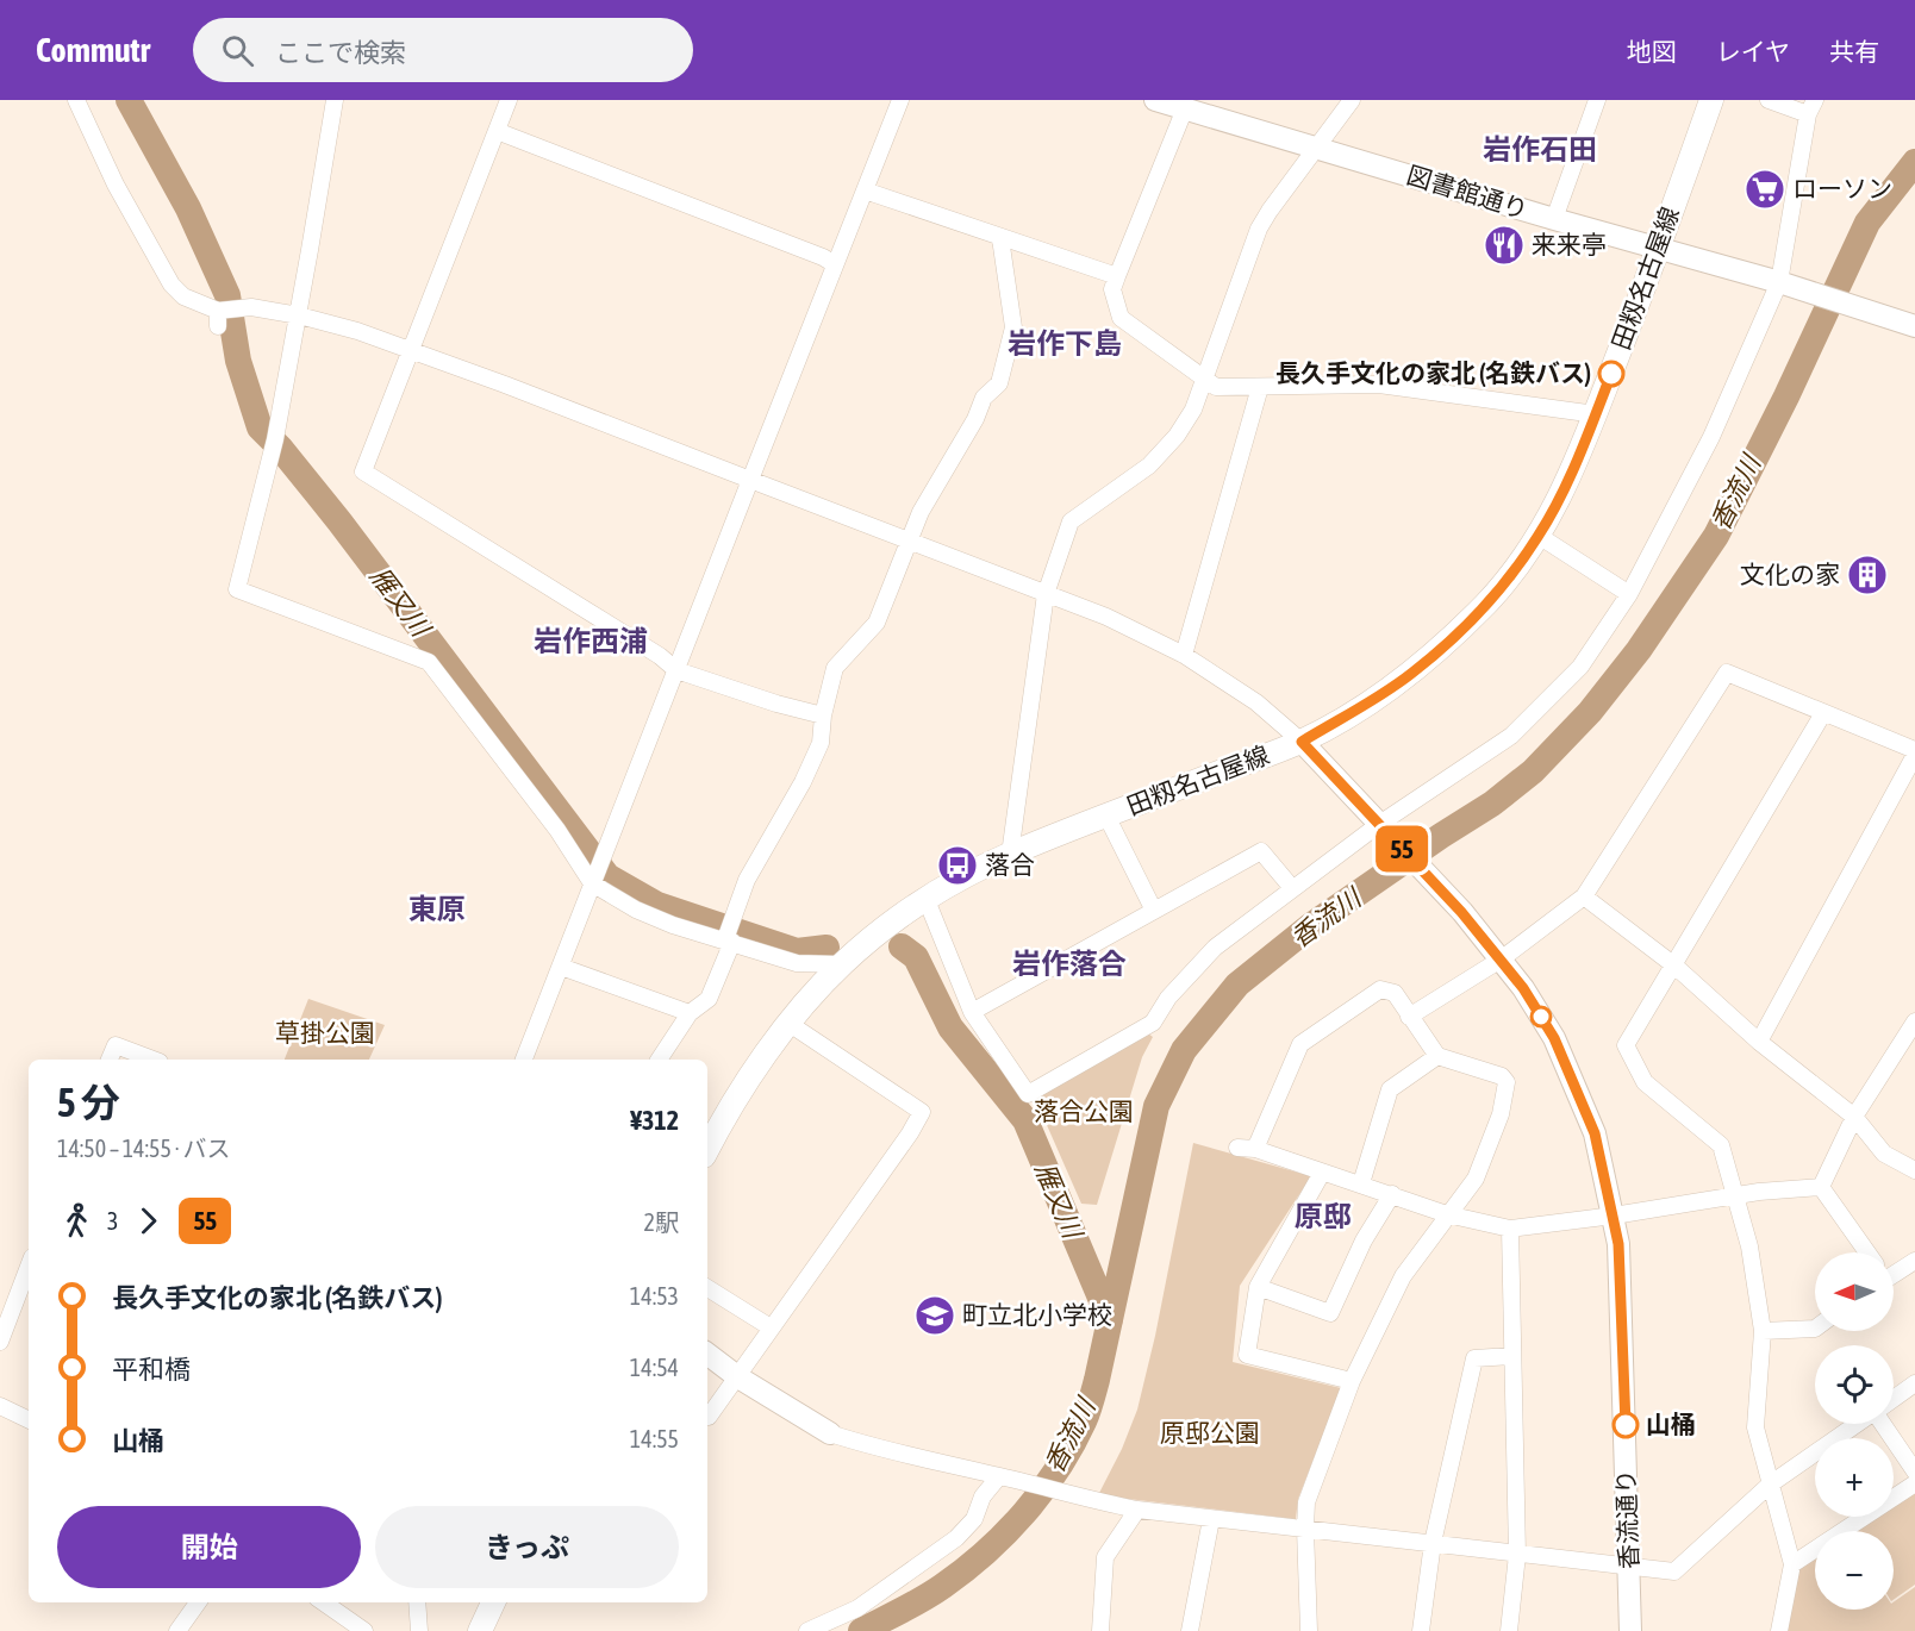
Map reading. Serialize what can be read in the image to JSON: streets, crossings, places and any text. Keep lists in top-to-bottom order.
{
  "streets": {
    "main road": ["田籾名古屋線"],
    "street": ["図書館通り", "香流通り"]
  },
  "crossings": [
    ["図書館通り", "田籾名古屋線"],
    ["田籾名古屋線", "香流通り"]
  ],
  "districts": [
    "岩作石田",
    "岩作下島",
    "岩作西浦",
    "東原",
    "岩作落合",
    "原邸"
  ],
  "water": ["香流川", "雁又川"],
  "parks": ["草掛公園", "落合公園", "原邸公園"],
  "places": {
    "supermarket": ["ローソン"],
    "restaurant": ["来来亭"],
    "other": ["長久手文化の家北 (名鉄バス)", "山桶"],
    "building": ["文化の家"],
    "bus stop": ["落合"],
    "school or university": ["町立北小学校"]
  },
  "lines": ["bus line 55"],
  "north": "left",
  "page": {
    "header": "Commutr",
    "search": "ここで検索",
    "nav": ["地図", "レイヤ", "共有"],
    "on_map": "55",
    "heading": ["5 分", "14:50 – 14:55 · バス", "¥312"],
    "legs": ["3", "55", "2駅"],
    "map_buttons": ["+", "−"],
    "list": [
      {
        "name": "長久手文化の家北 (名鉄バス)",
        "value": "14:53"
      },
      {
        "name": "平和橋",
        "value": "14:54"
      },
      {
        "name": "山桶",
        "value": "14:55"
      }
    ],
    "buttons": ["開始", "きっぷ"]
  }
}
